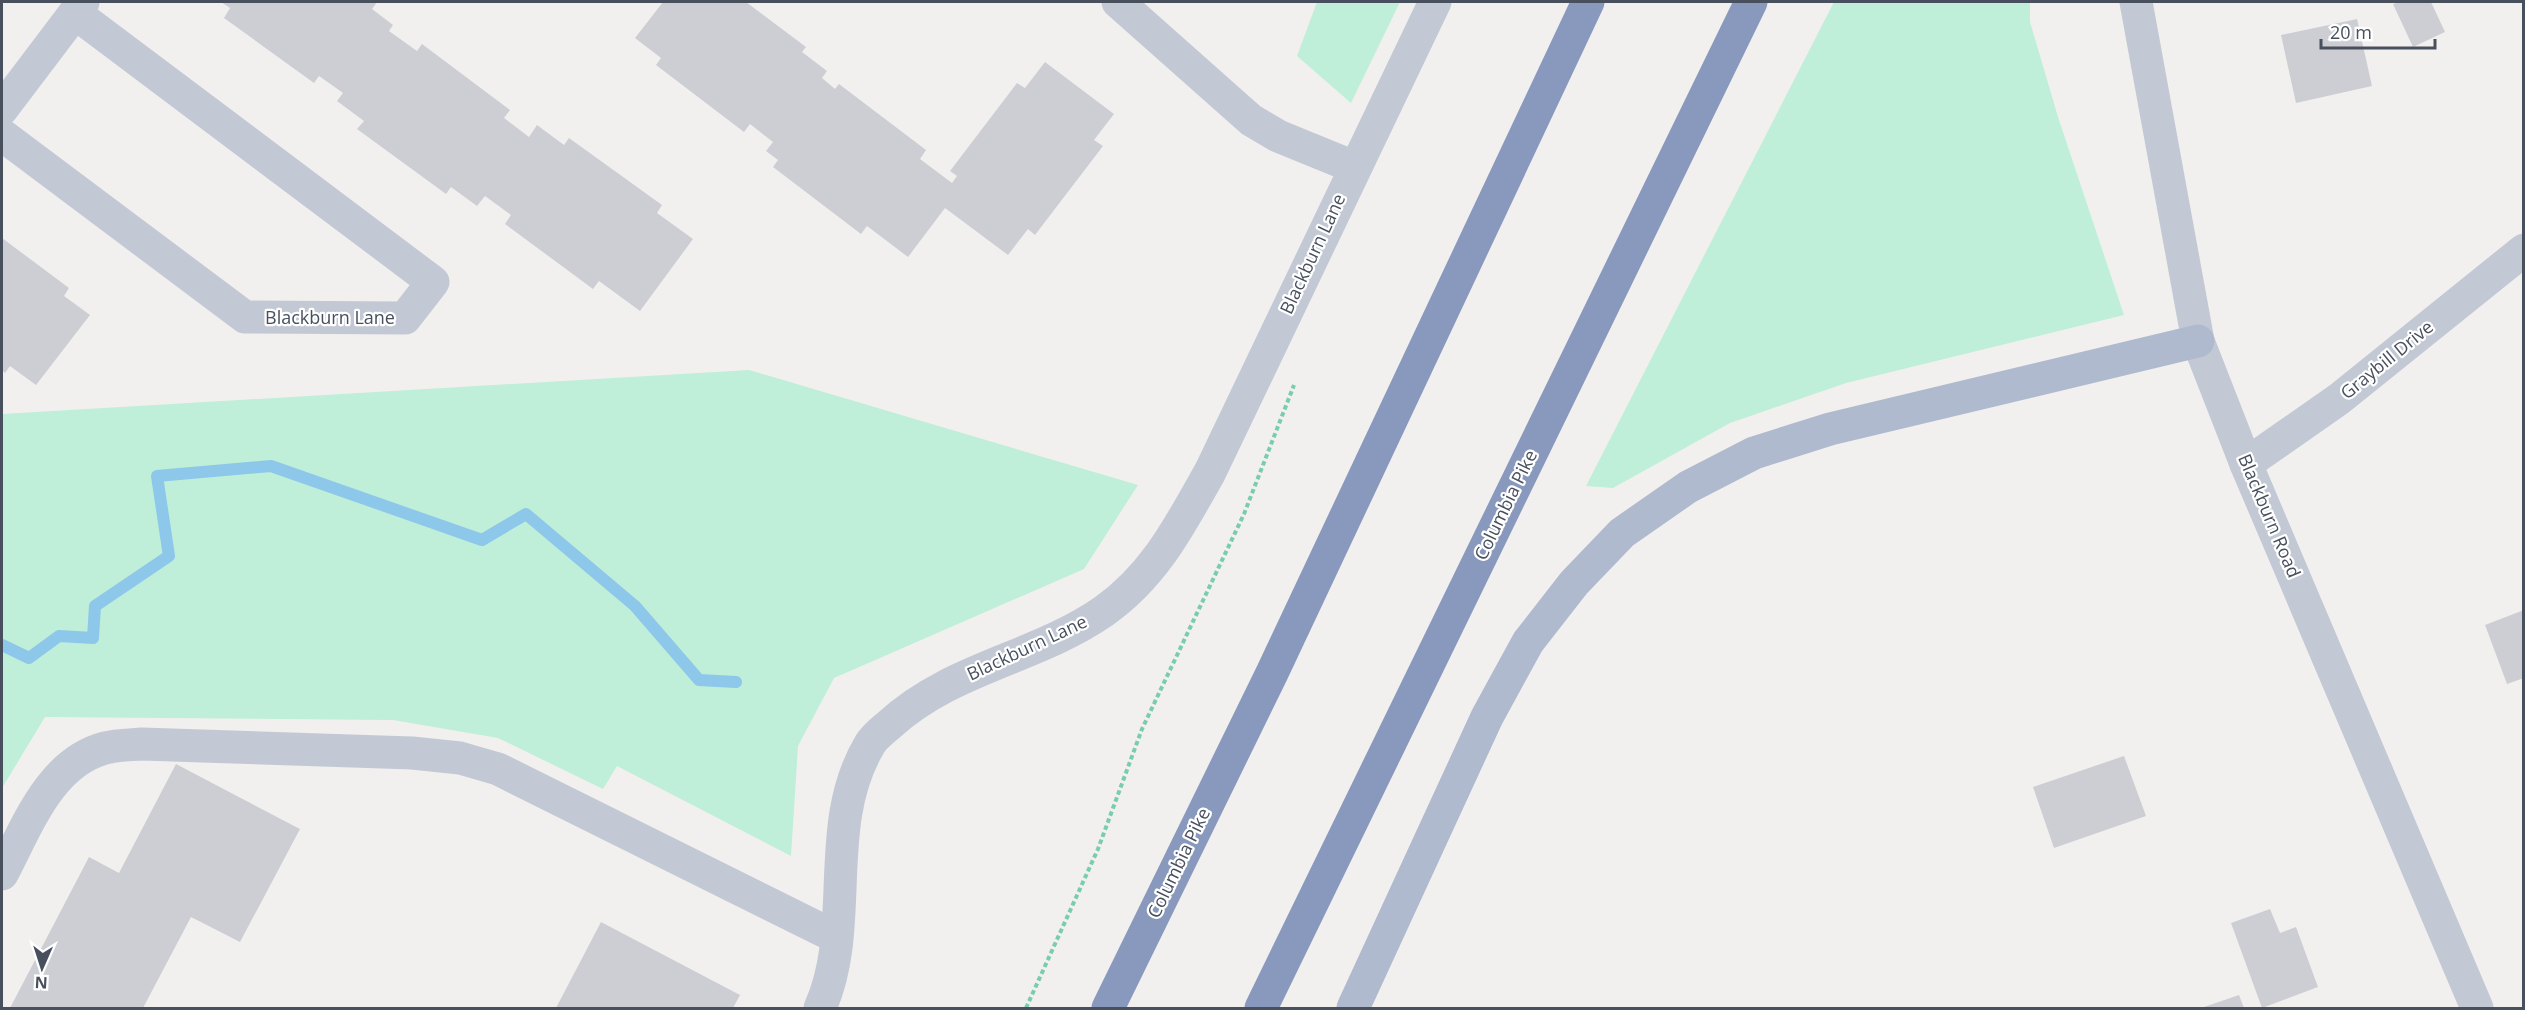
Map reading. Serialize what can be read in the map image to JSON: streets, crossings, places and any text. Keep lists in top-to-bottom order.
{
  "streets": {
    "highway": ["Columbia Pike"],
    "street": ["Blackburn Lane", "Graybill Drive", "Blackburn Road"]
  },
  "crossings": [
    ["Graybill Drive", "Blackburn Road"]
  ],
  "scale_bar": "20 m",
  "north": "bottom"
}
